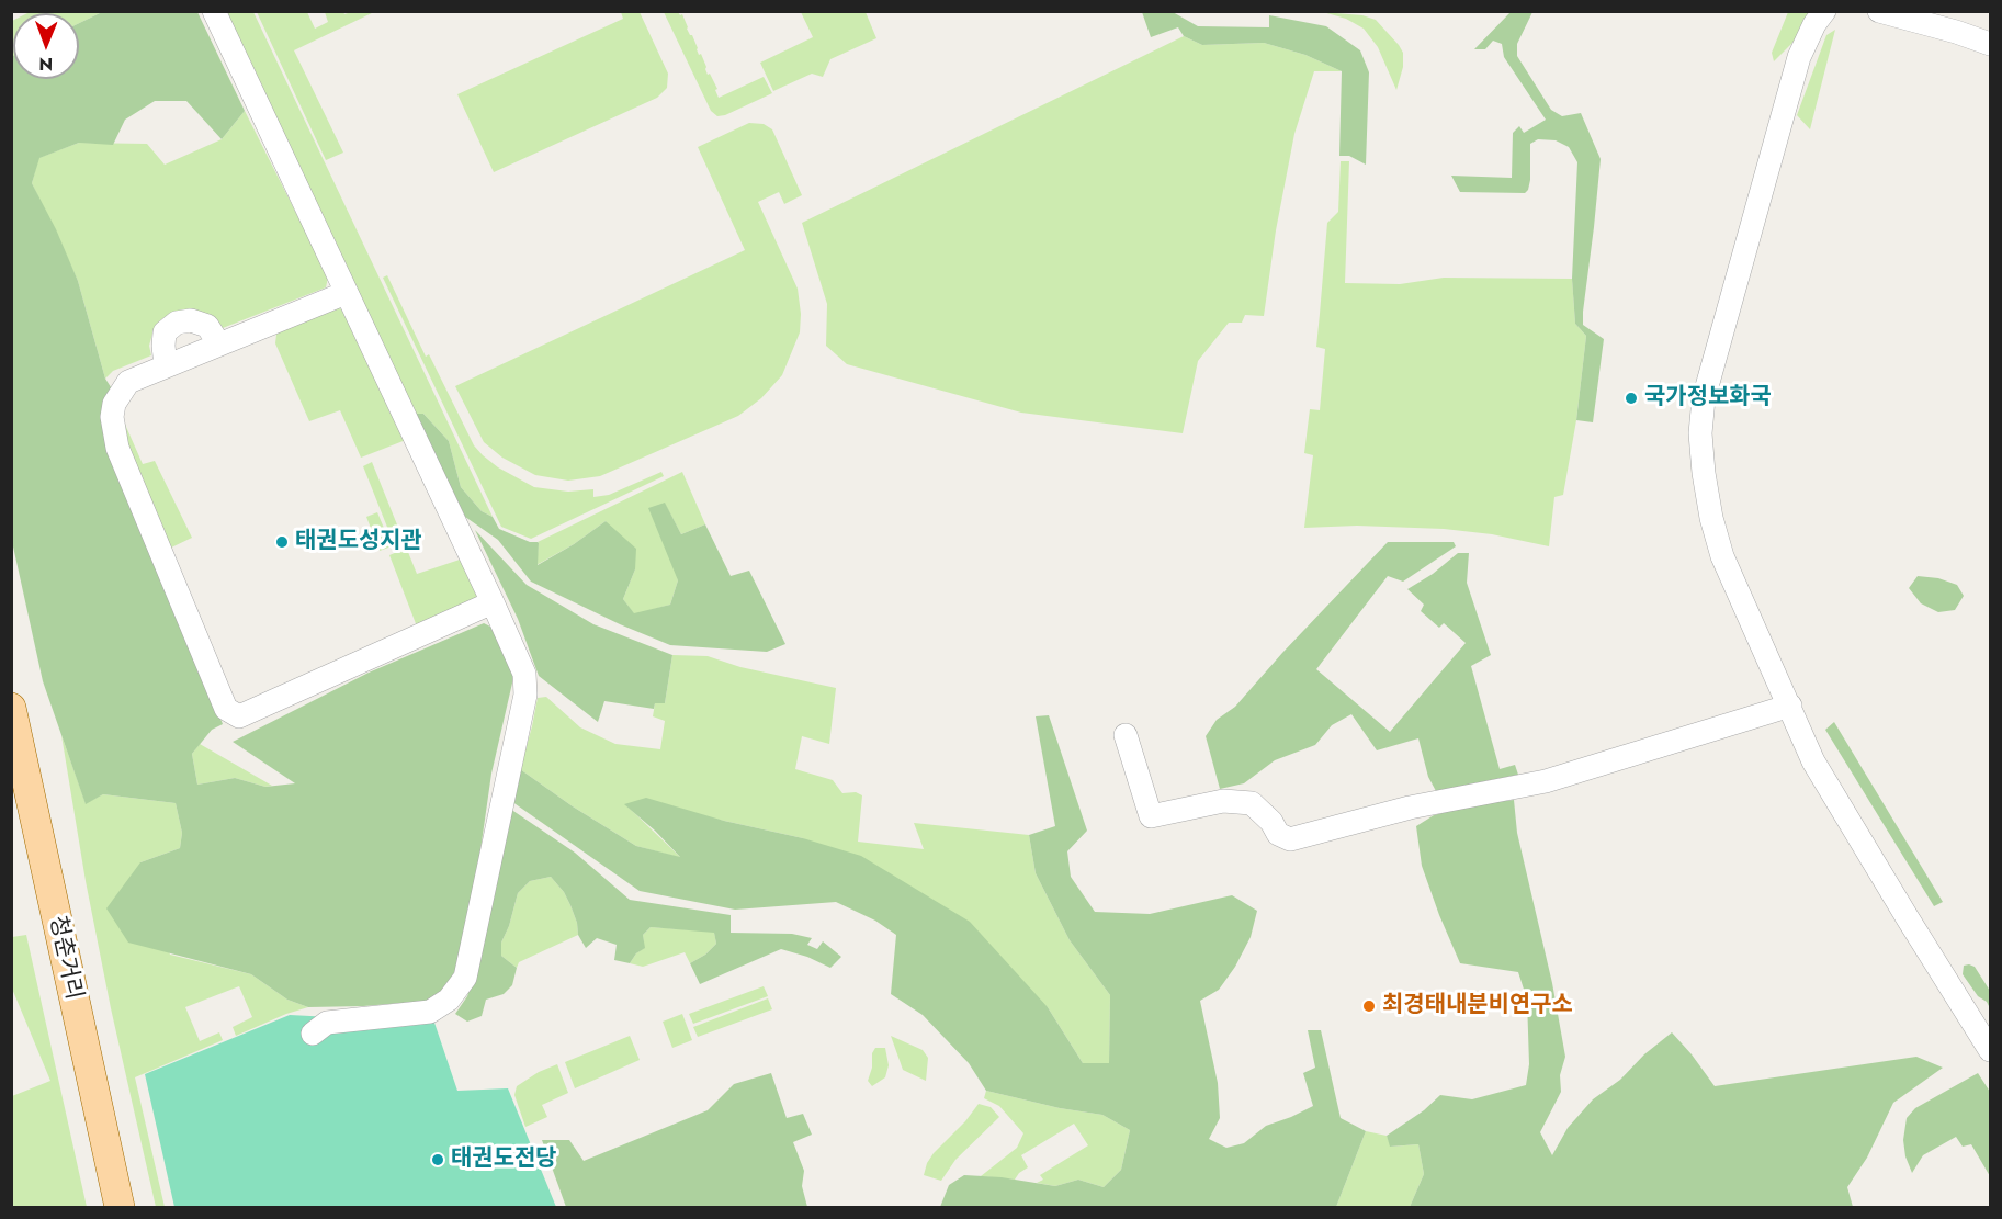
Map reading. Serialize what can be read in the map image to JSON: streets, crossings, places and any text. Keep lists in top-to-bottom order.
{
  "streets": {
    "main road": ["청춘거리"]
  },
  "places": [
    "국가정보화국",
    "태권도성지관",
    "최경태내분비연구소",
    "태권도전당"
  ],
  "north": "bottom"
}
